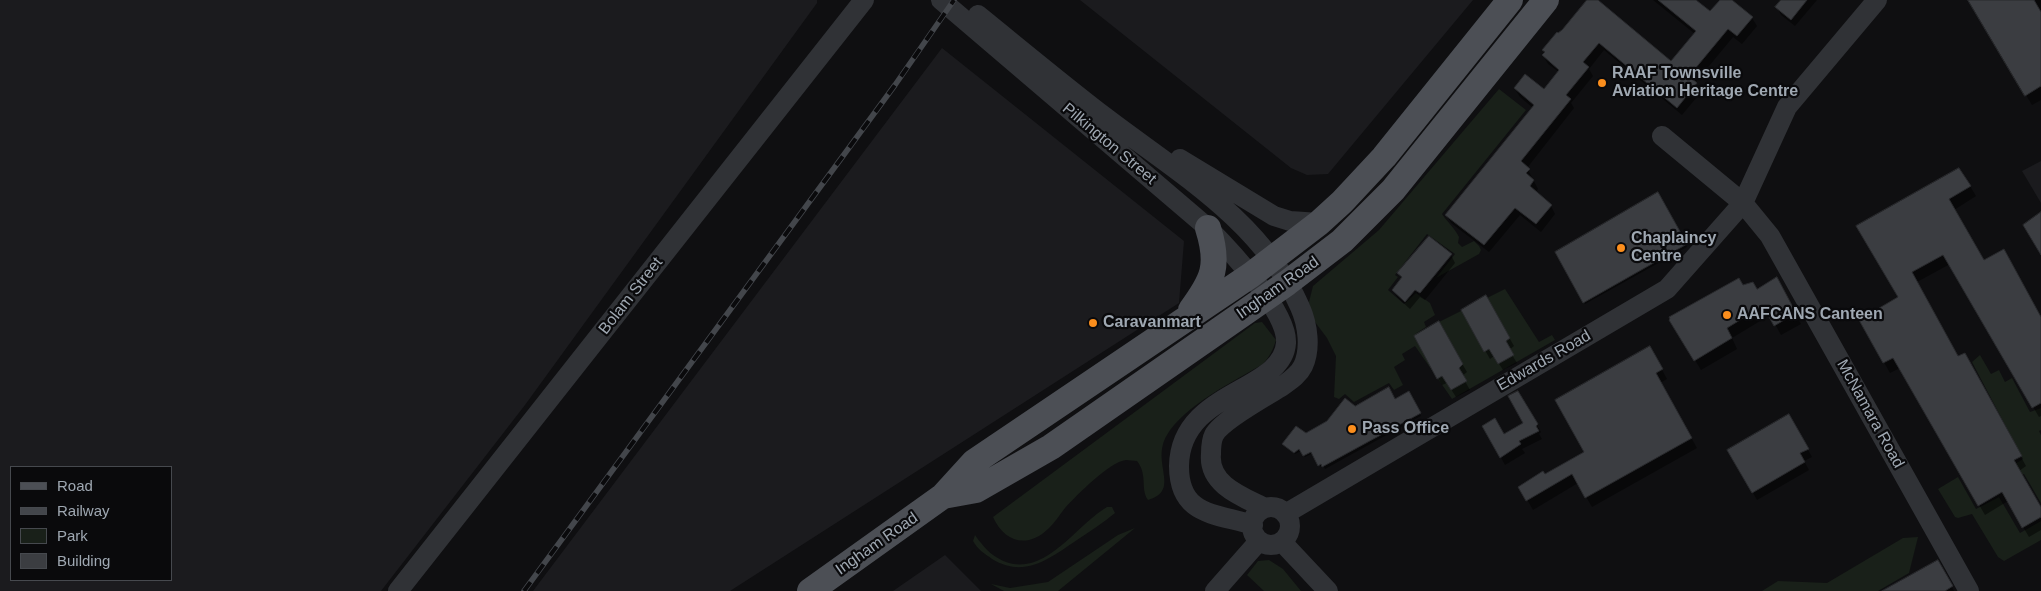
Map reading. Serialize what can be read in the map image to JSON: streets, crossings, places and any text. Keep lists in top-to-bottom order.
{
  "streets": {
    "main road": ["Ingham Road"],
    "street": [
      "Pilkington Street",
      "Bolam Street",
      "Edwards Road",
      "McNamara Road"
    ]
  },
  "crossings": [
    ["Pilkington Street", "Ingham Road"],
    ["Edwards Road", "McNamara Road"]
  ],
  "places": [
    "RAAF Townsville Aviation Heritage Centre",
    "Chaplaincy Centre",
    "AAFCANS Canteen",
    "Caravanmart",
    "Pass Office"
  ],
  "legend": [
    "Road",
    "Railway",
    "Park",
    "Building"
  ]
}
